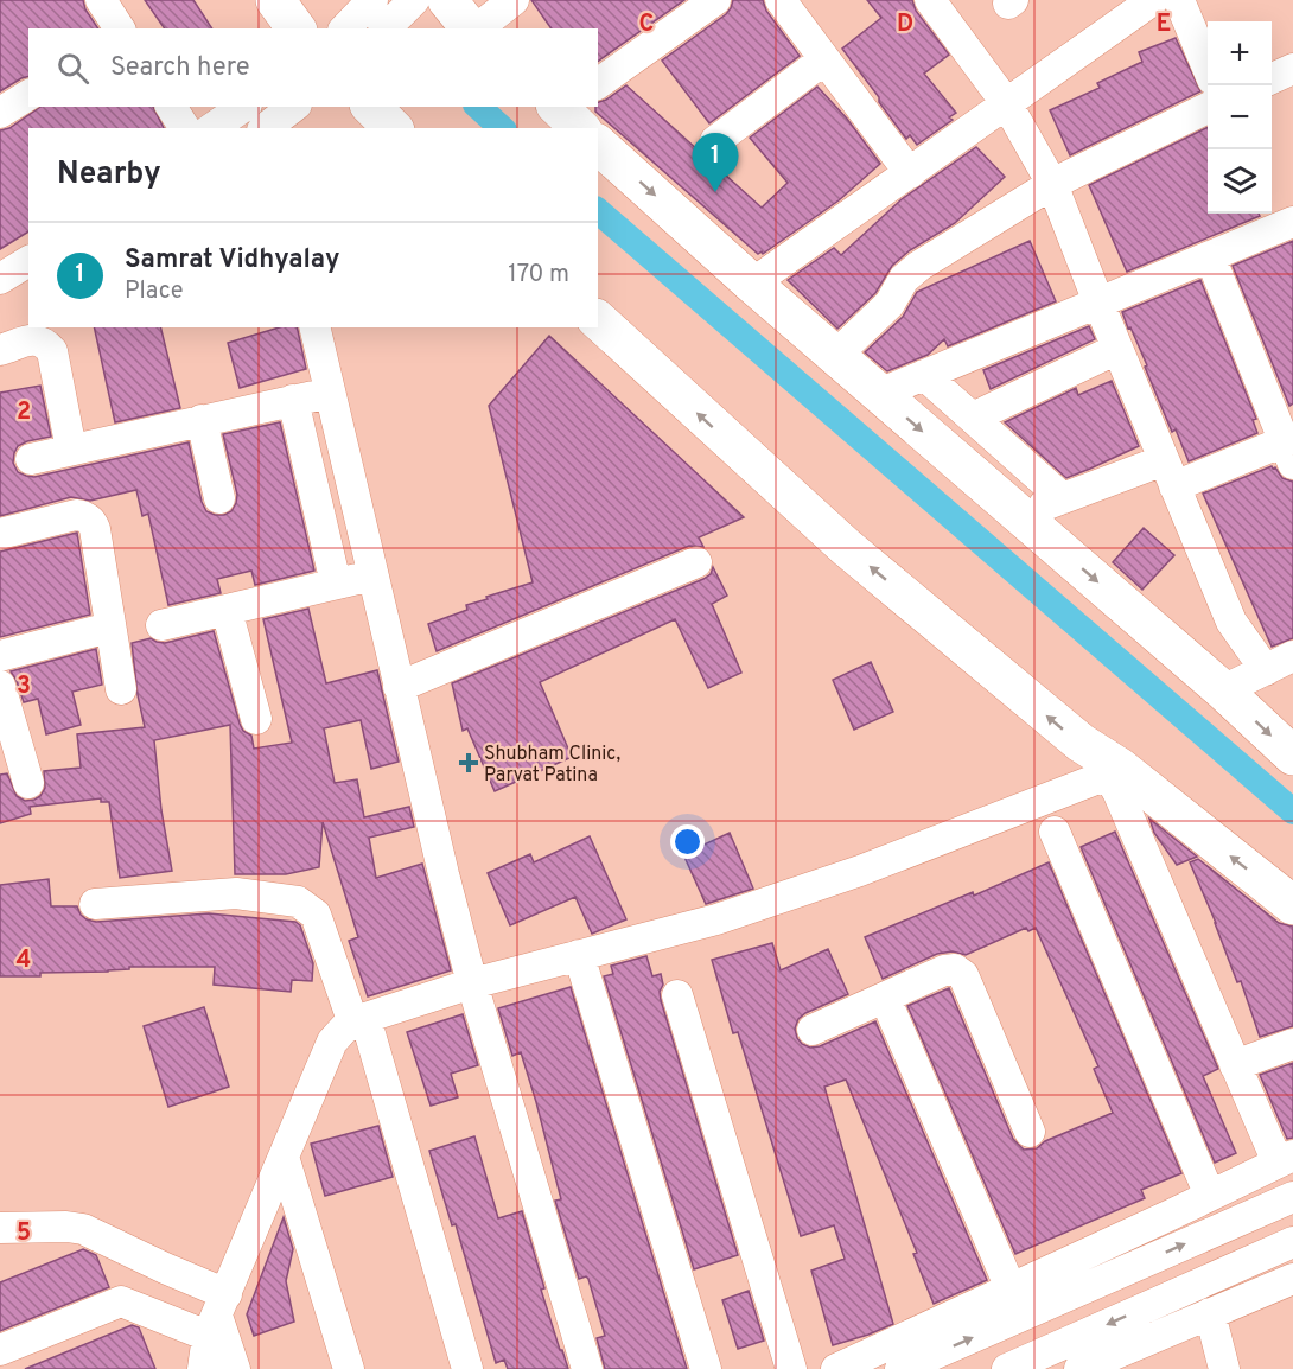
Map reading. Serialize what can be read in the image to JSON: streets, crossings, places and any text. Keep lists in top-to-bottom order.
{
  "places": {
    "health": ["Shubham Clinic, Parvat Patina"]
  },
  "page": {
    "map_buttons": ["+", "−"],
    "search": "Search here",
    "heading": "Nearby",
    "pins": "1",
    "list": [
      {
        "mark": "1",
        "name": "Samrat Vidhyalay",
        "note": "Place",
        "value": "170 m"
      }
    ]
  },
  "grid": {
    "columns": ["C", "D", "E"],
    "rows": [
      "2",
      "3",
      "4",
      "5"
    ]
  }
}
